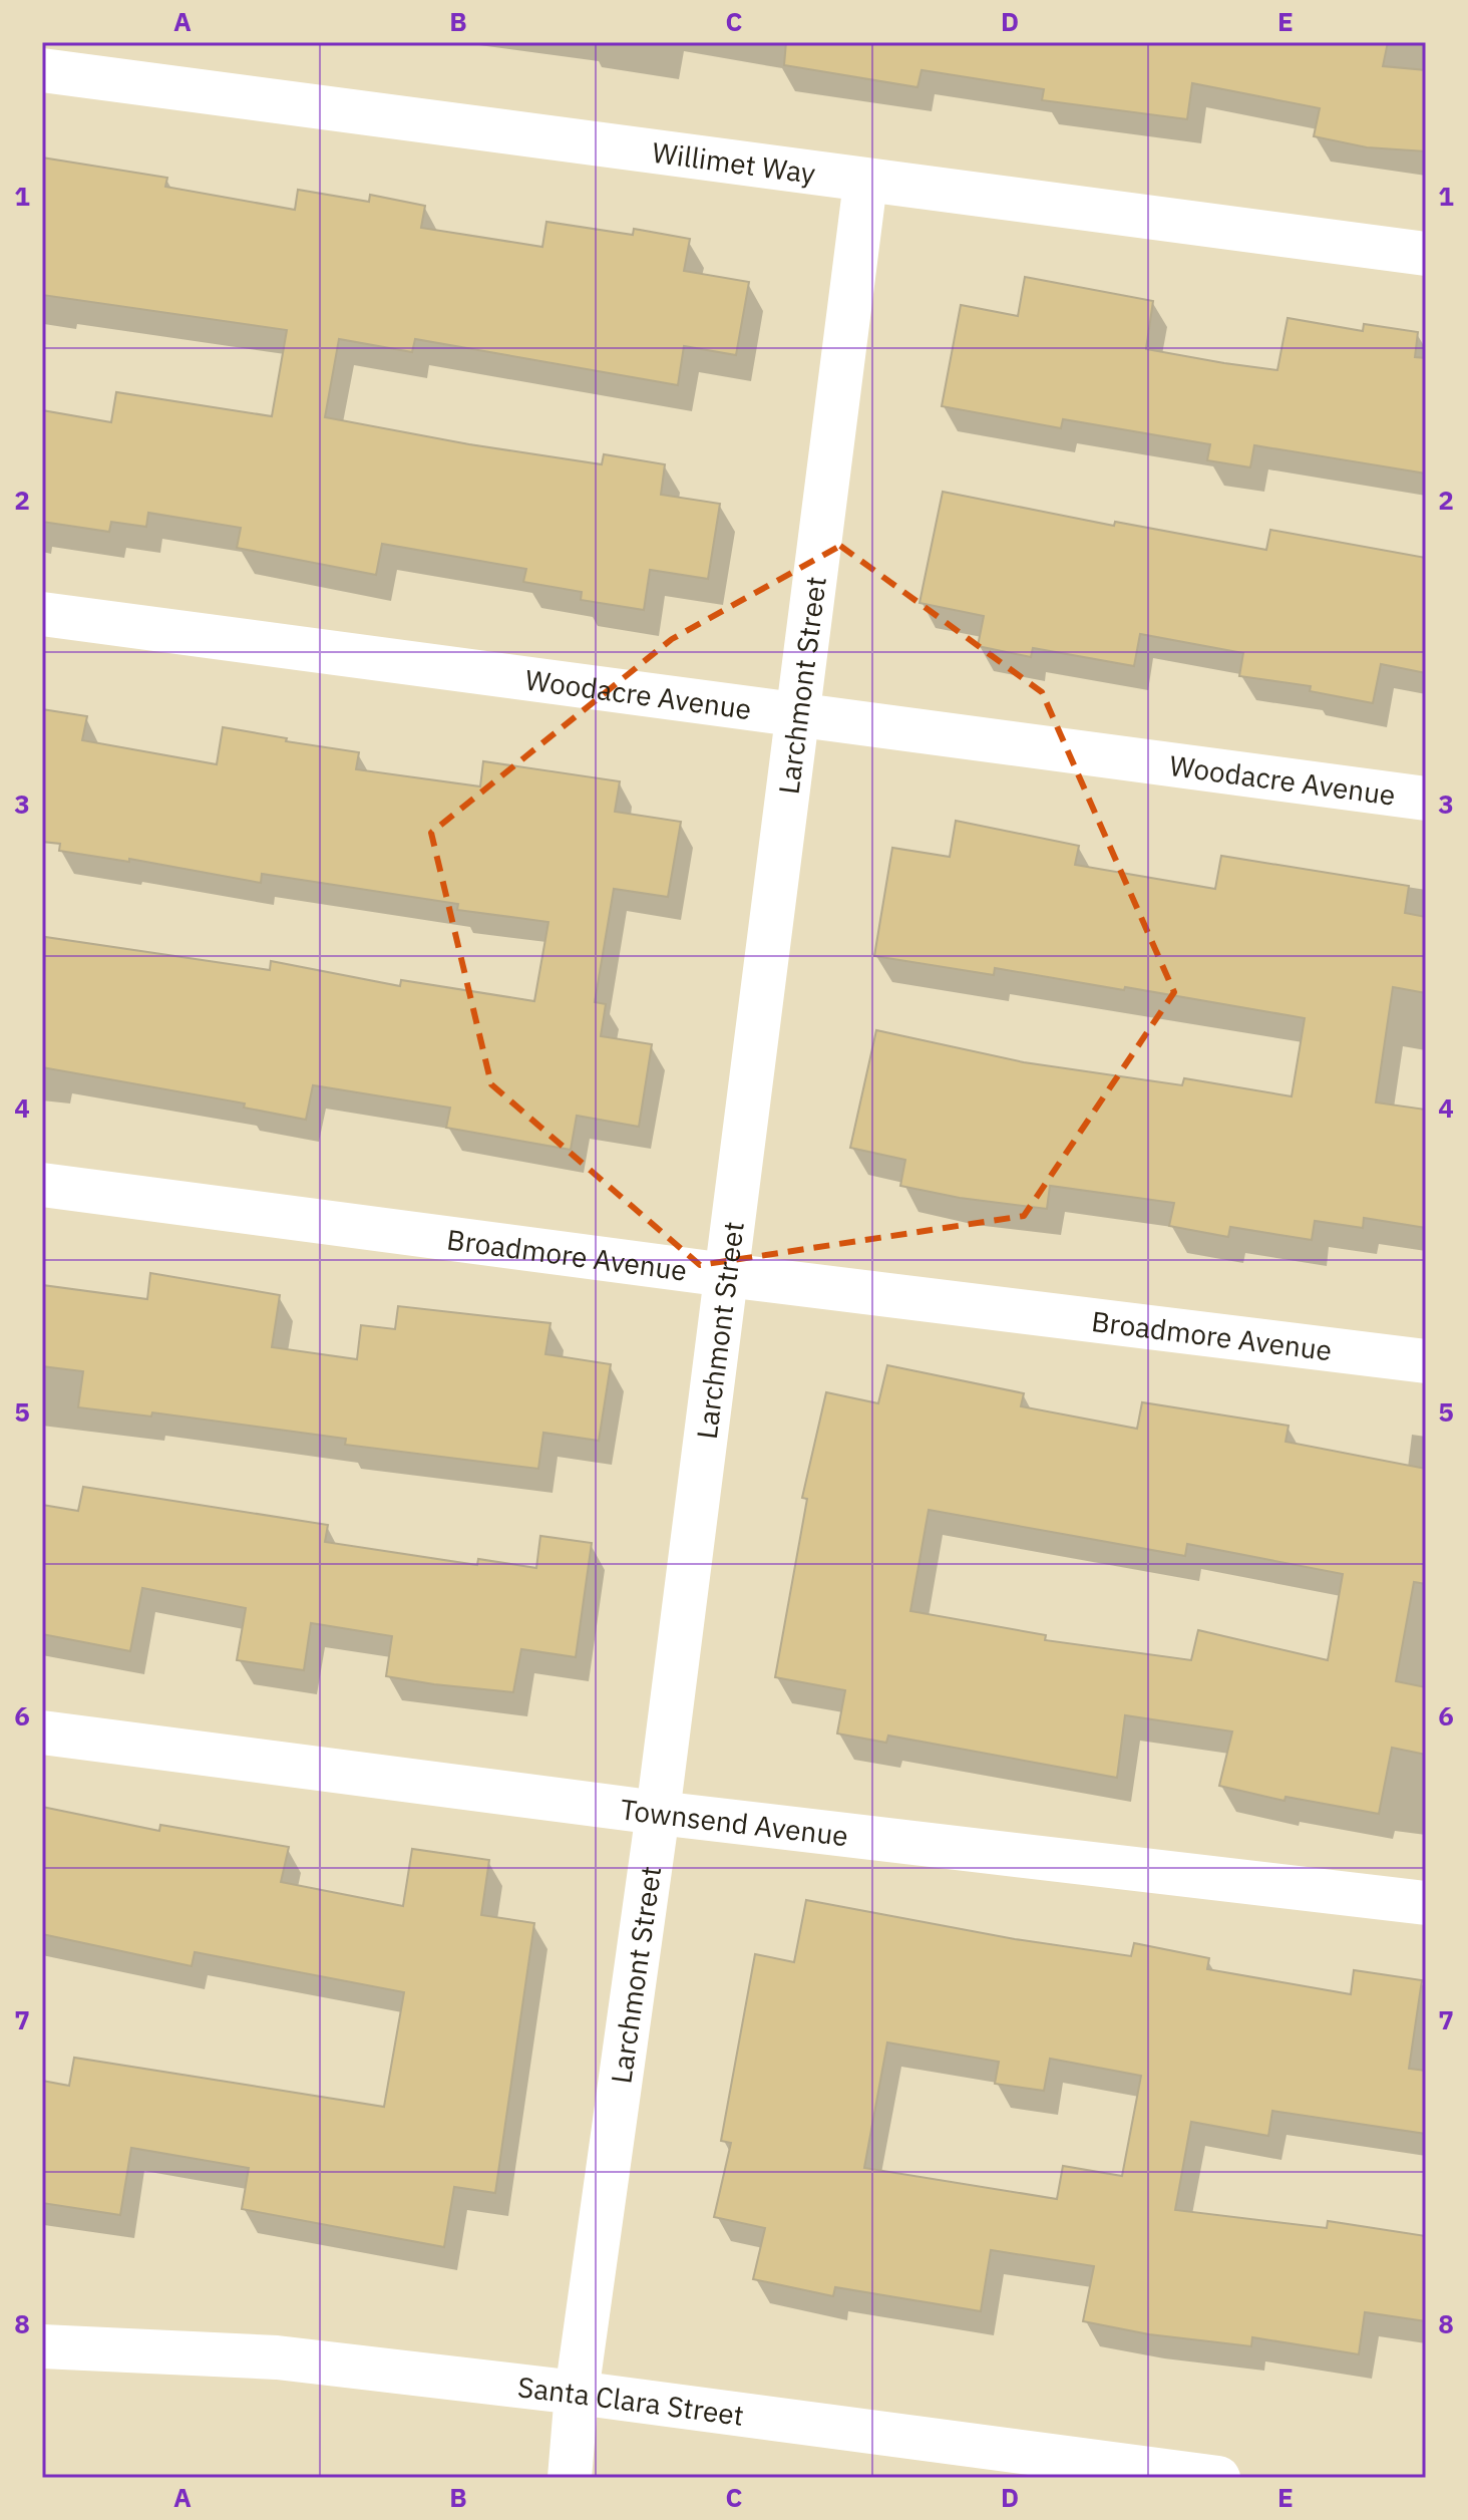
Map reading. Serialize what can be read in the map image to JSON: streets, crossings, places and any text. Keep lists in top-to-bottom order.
{
  "streets": {
    "street": [
      "Willimet Way",
      "Larchmont Street",
      "Woodacre Avenue",
      "Broadmore Avenue",
      "Townsend Avenue",
      "Santa Clara Street"
    ]
  },
  "crossings": [
    ["Willimet Way", "Larchmont Street"],
    ["Larchmont Street", "Woodacre Avenue"],
    ["Larchmont Street", "Broadmore Avenue"],
    ["Larchmont Street", "Townsend Avenue"],
    ["Larchmont Street", "Santa Clara Street"]
  ],
  "grid": {
    "columns": [
      "A",
      "B",
      "C",
      "D",
      "E"
    ],
    "rows": [
      "1",
      "2",
      "3",
      "4",
      "5",
      "6",
      "7",
      "8"
    ]
  }
}
